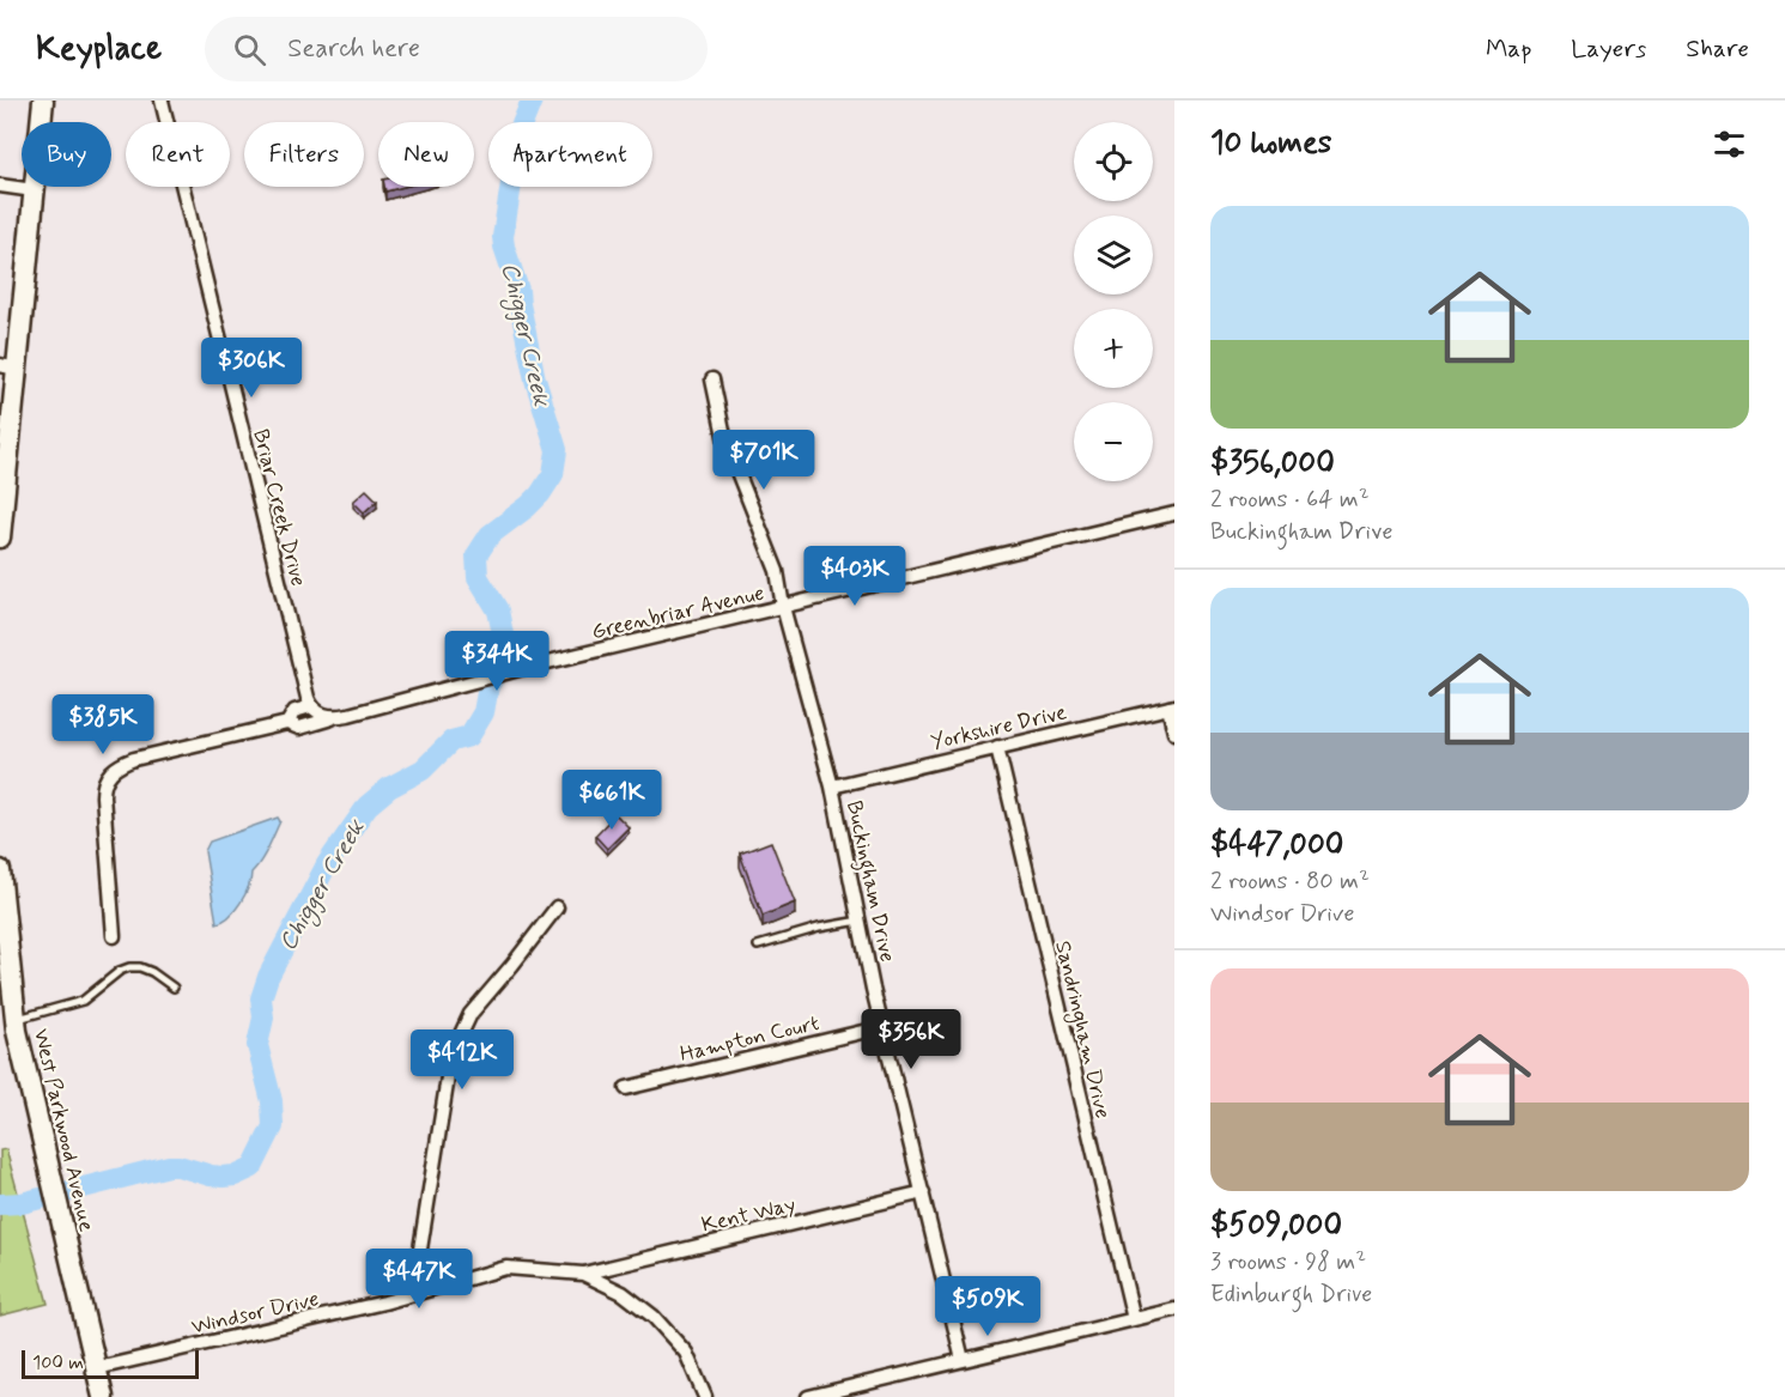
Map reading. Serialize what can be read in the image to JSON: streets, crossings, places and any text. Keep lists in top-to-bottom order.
{
  "streets": {
    "main road": ["West Parkwood Avenue"],
    "street": [
      "Briar Creek Drive",
      "Greenbriar Avenue",
      "Yorkshire Drive",
      "Buckingham Drive",
      "Sandringham Drive",
      "Hampton Court",
      "Kent Way",
      "Windsor Drive"
    ]
  },
  "crossings": [
    ["Briar Creek Drive", "Greenbriar Avenue"],
    ["Greenbriar Avenue", "Buckingham Drive"],
    ["Yorkshire Drive", "Buckingham Drive"],
    ["Yorkshire Drive", "Sandringham Drive"],
    ["Buckingham Drive", "Hampton Court"],
    ["Buckingham Drive", "Kent Way"],
    ["West Parkwood Avenue", "Windsor Drive"],
    ["Kent Way", "Windsor Drive"]
  ],
  "water": ["Chigger Creek"],
  "scale_bar": "100 m",
  "page": {
    "header": "Keyplace",
    "search": "Search here",
    "nav": ["Map", "Layers", "Share"],
    "heading": "10 homes",
    "map_buttons": ["+", "−"],
    "chip": [
      "Buy",
      "Rent",
      "Filters",
      "New",
      "Apartment"
    ],
    "list": [
      {
        "name": "$356,000",
        "note": "2 rooms · 64 m² · Buckingham Drive"
      },
      {
        "name": "$447,000",
        "note": "2 rooms · 80 m² · Windsor Drive"
      },
      {
        "name": "$509,000",
        "note": "3 rooms · 98 m² · Edinburgh Drive"
      }
    ],
    "price": [
      "$306K",
      "$701K",
      "$403K",
      "$344K",
      "$385K",
      "$661K",
      "$356K",
      "$412K",
      "$447K",
      "$509K"
    ],
    "scale": "100 m"
  }
}
